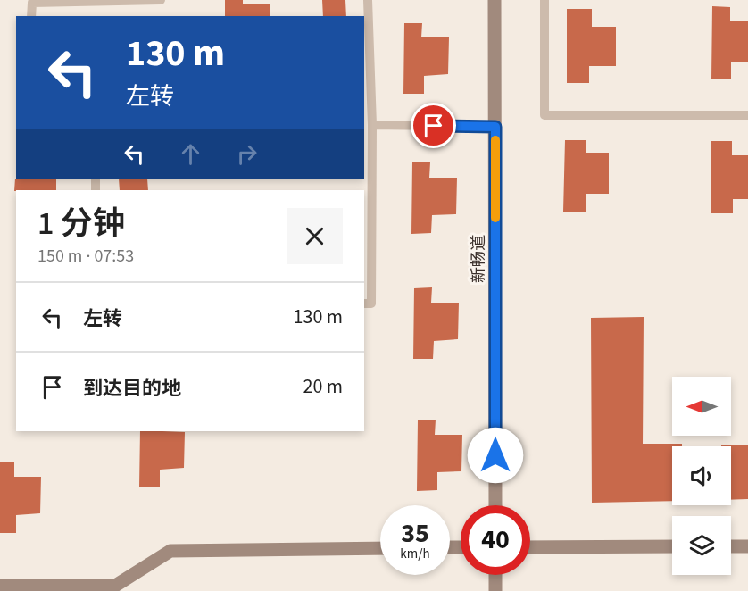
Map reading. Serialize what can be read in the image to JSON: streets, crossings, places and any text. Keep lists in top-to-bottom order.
{
  "streets": {
    "street": ["新畅道"]
  },
  "north": "left",
  "page": {
    "turn": ["130 m", "左转"],
    "heading": ["1 分钟", "150 m · 07:53"],
    "list": [
      {
        "name": "左转",
        "value": "130 m"
      },
      {
        "name": "到达目的地",
        "value": "20 m"
      }
    ],
    "speed": "35 km/h",
    "limit": "40"
  }
}
